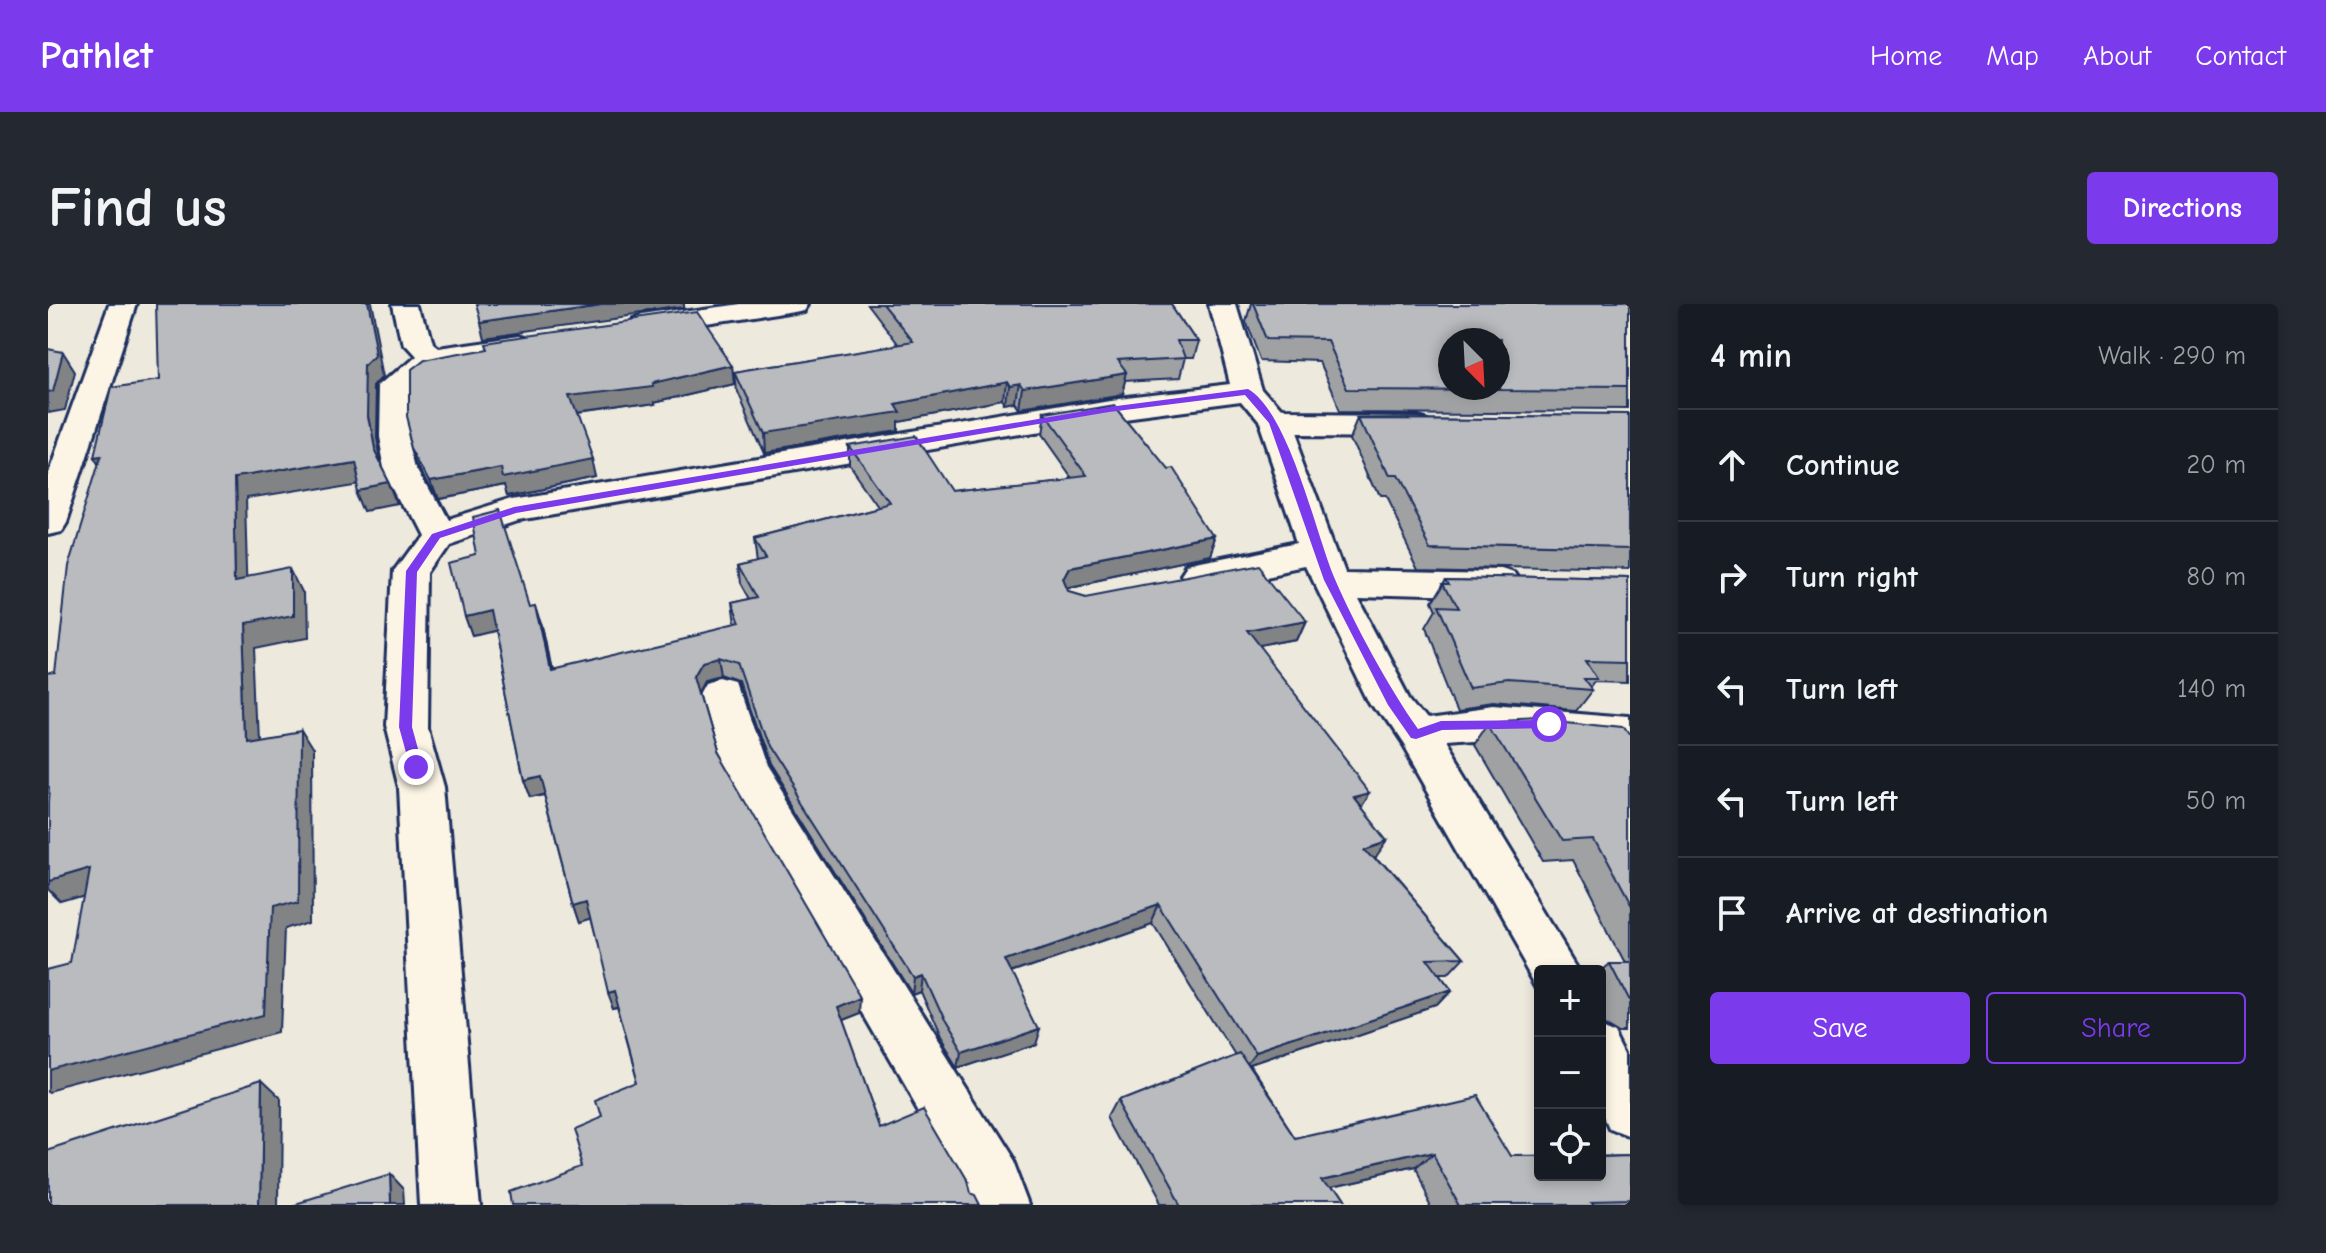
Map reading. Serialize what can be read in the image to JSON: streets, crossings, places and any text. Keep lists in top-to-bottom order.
{
  "north": "bottom right",
  "page": {
    "header": "Pathlet",
    "nav": [
      "Home",
      "Map",
      "About",
      "Contact"
    ],
    "buttons": [
      "Directions",
      ["Save", "Share"]
    ],
    "title": "Find us",
    "heading": ["4 min", "Walk · 290 m"],
    "list": [
      ["Continue", "20 m"],
      ["Turn right", "80 m"],
      ["Turn left", "140 m"],
      ["Turn left", "50 m"],
      "Arrive at destination"
    ],
    "map_buttons": ["+", "−"]
  }
}
